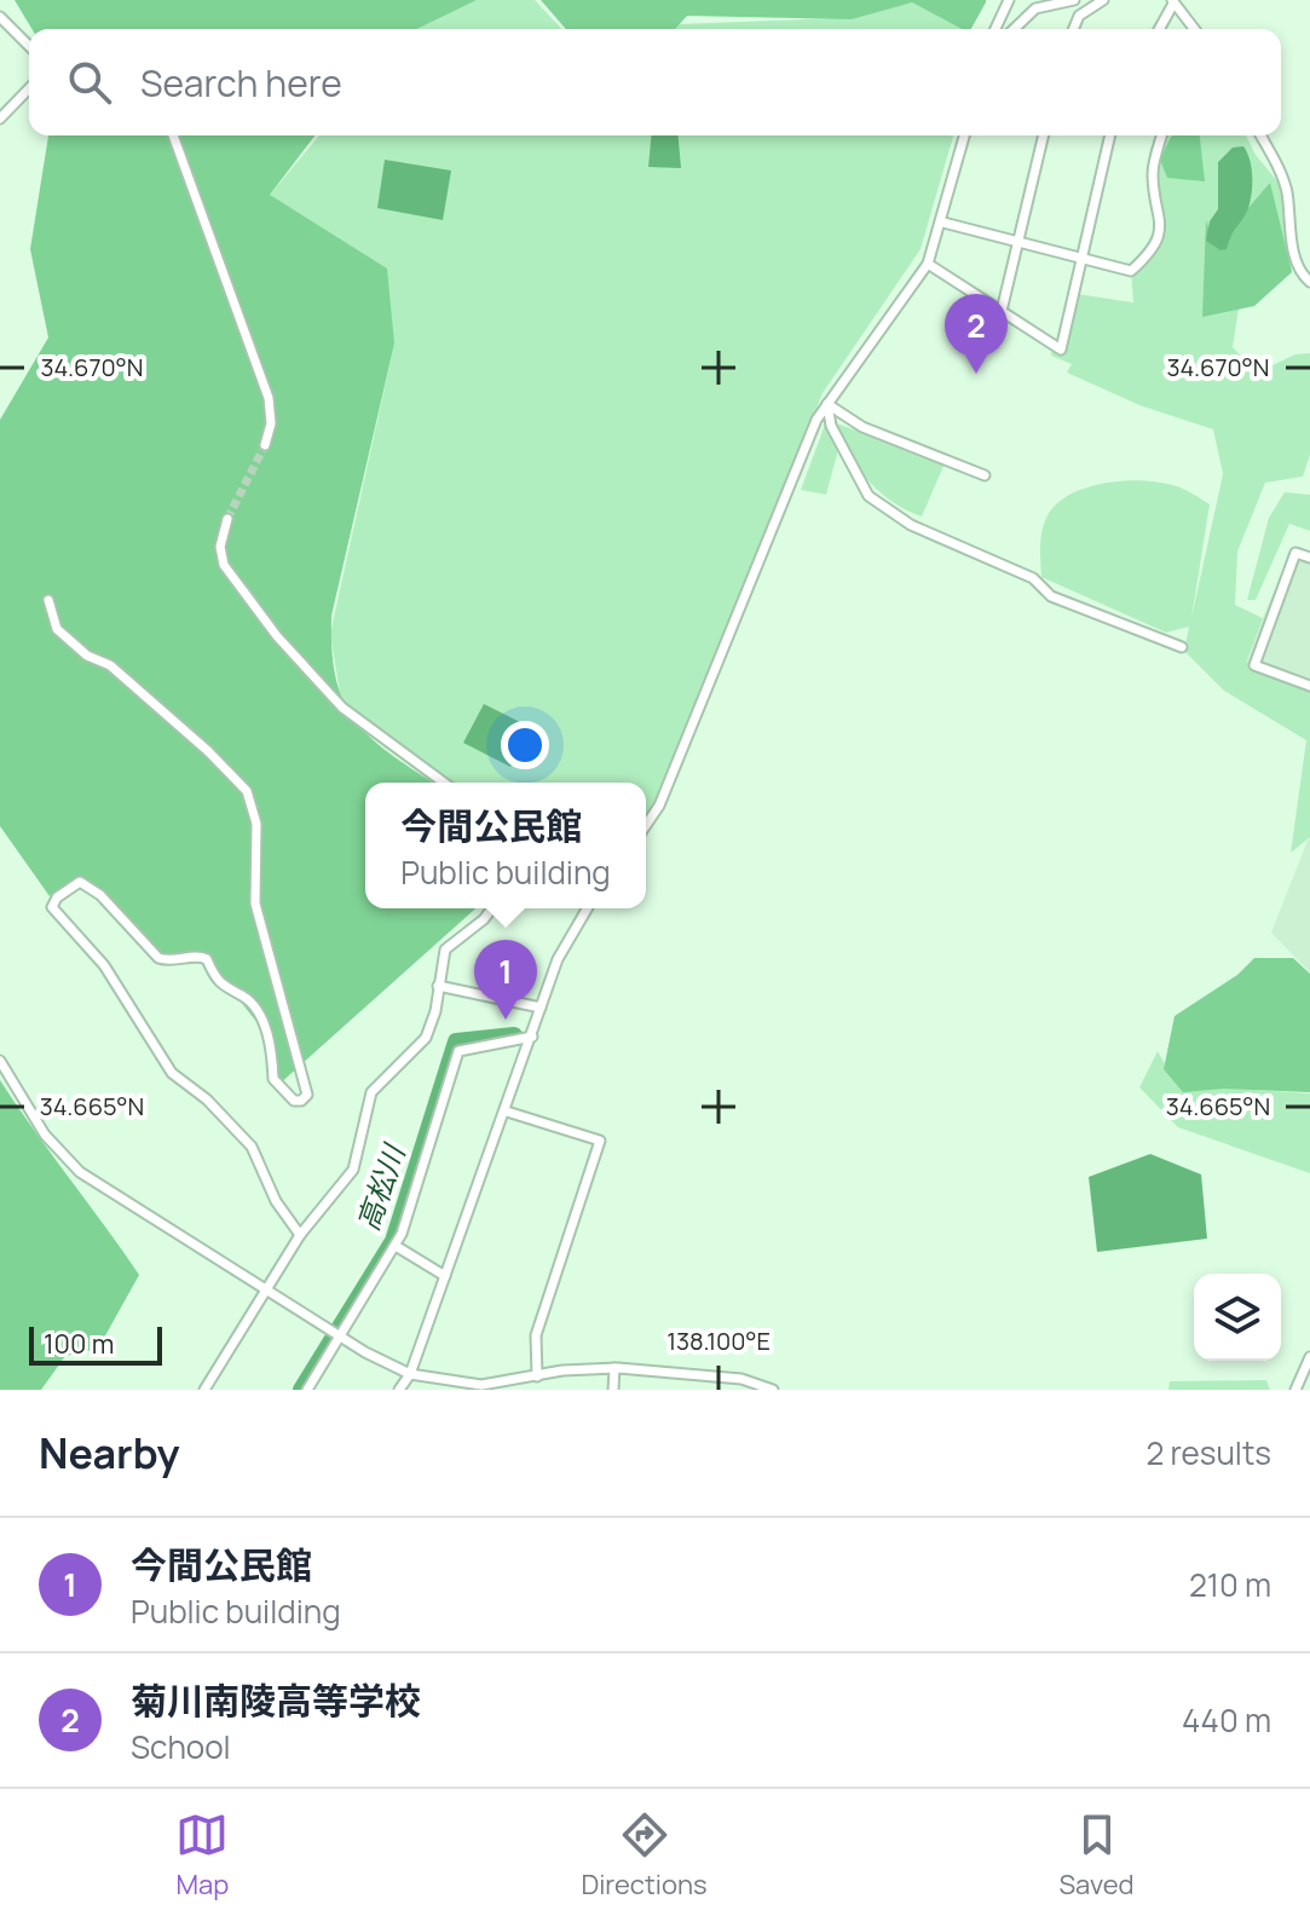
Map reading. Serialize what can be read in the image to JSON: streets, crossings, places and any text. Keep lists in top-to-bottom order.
{
  "water": ["高松川"],
  "scale_bar": "100 m",
  "page": {
    "search": "Search here",
    "pins": ["2", "1"],
    "popup": ["今間公民館", "Public building"],
    "scale": "100 m",
    "heading": ["Nearby", "2 results"],
    "list": [
      {
        "mark": "1",
        "name": "今間公民館",
        "note": "Public building",
        "value": "210 m"
      },
      {
        "mark": "2",
        "name": "菊川南陵高等学校",
        "note": "School",
        "value": "440 m"
      }
    ],
    "nav": ["Map", "Directions", "Saved"]
  },
  "coordinates": ["34.670°N", "34.665°N", "138.100°E"]
}
